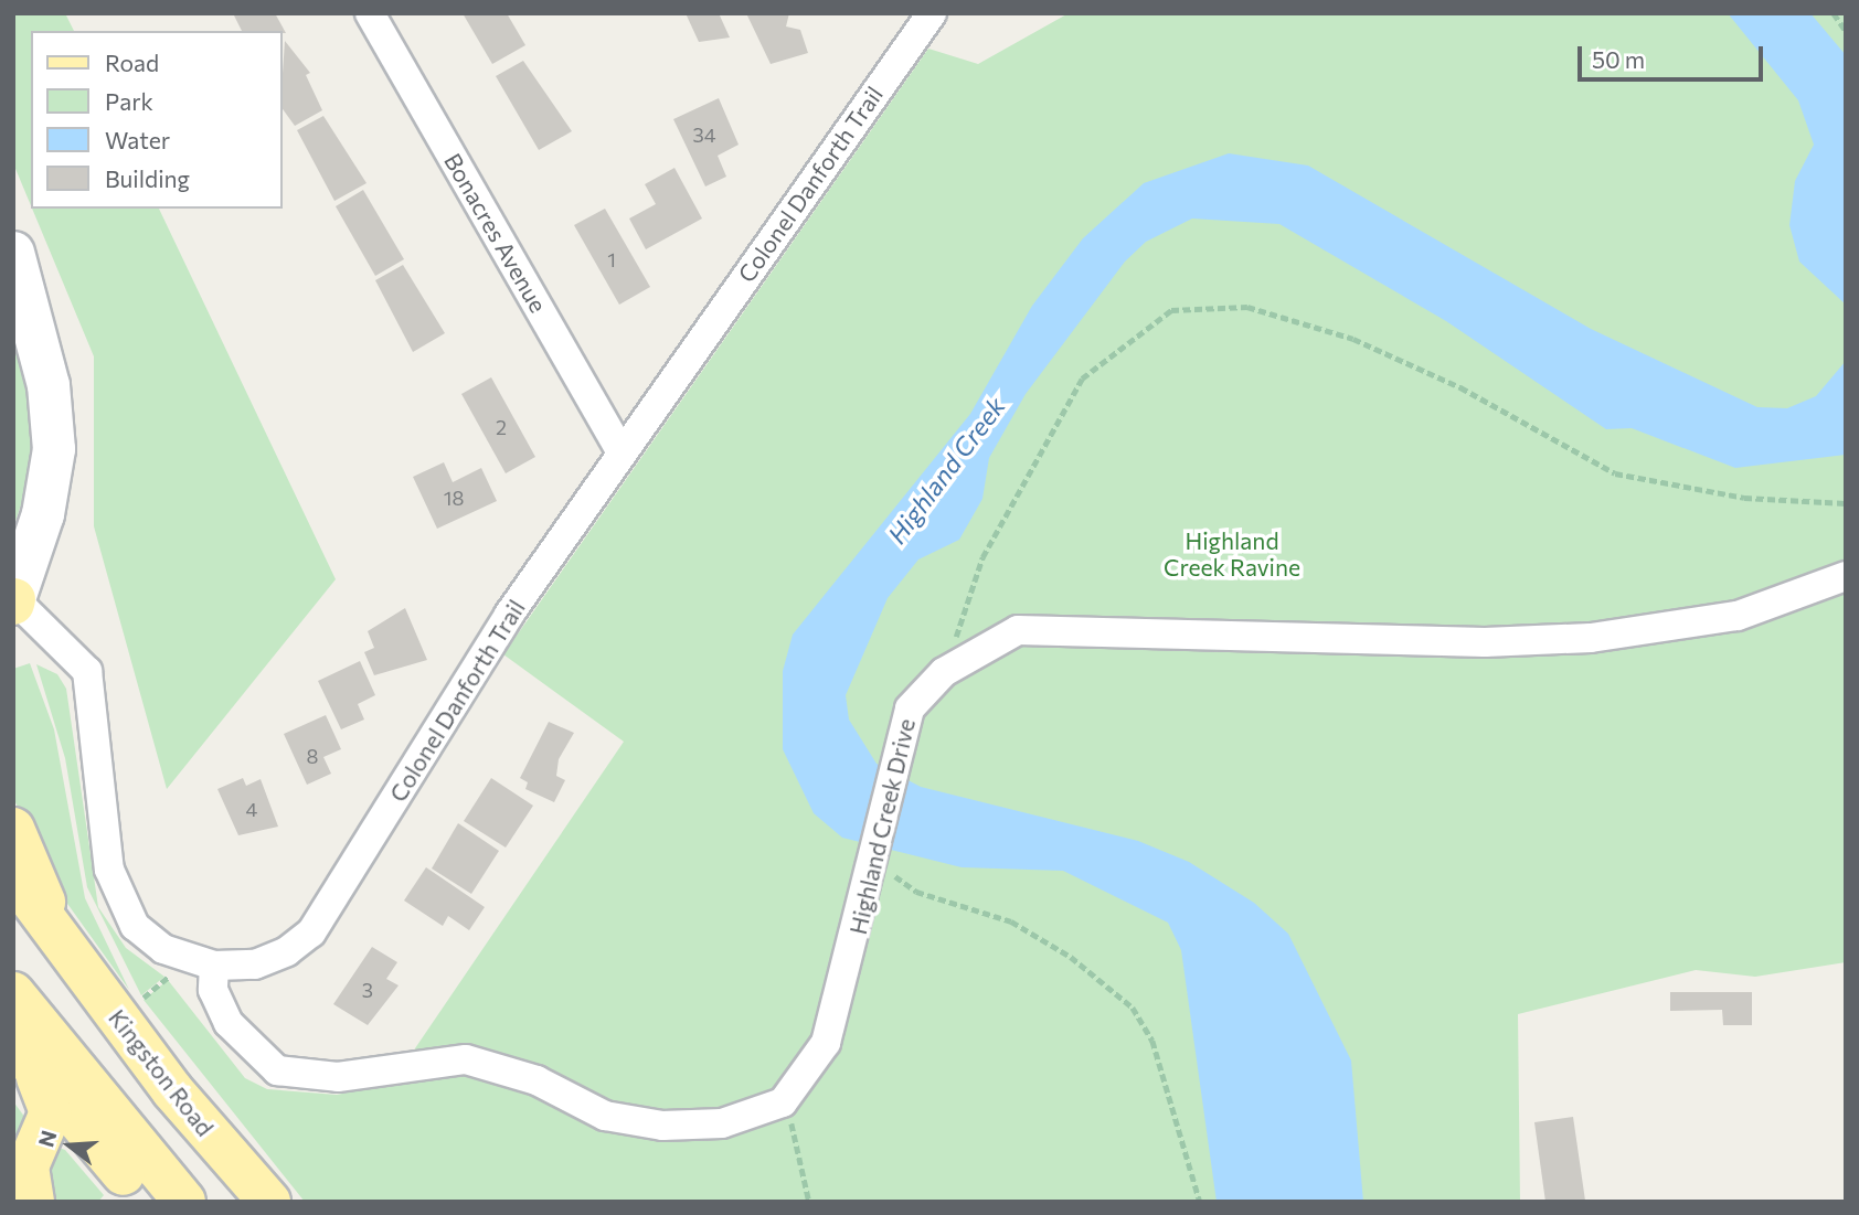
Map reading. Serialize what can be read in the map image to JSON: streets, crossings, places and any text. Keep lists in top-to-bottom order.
{
  "streets": {
    "main road": ["Kingston Road"],
    "street": ["Colonel Danforth Trail", "Bonacres Avenue", "Highland Creek Drive"]
  },
  "crossings": [
    ["Colonel Danforth Trail", "Bonacres Avenue"]
  ],
  "water": ["Highland Creek"],
  "parks": ["Highland Creek Ravine"],
  "house_numbers": [
    "34",
    "1",
    "2",
    "18",
    "8",
    "4",
    "3"
  ],
  "legend": [
    "Road",
    "Park",
    "Water",
    "Building"
  ],
  "scale_bar": "50 m",
  "north": "left"
}
